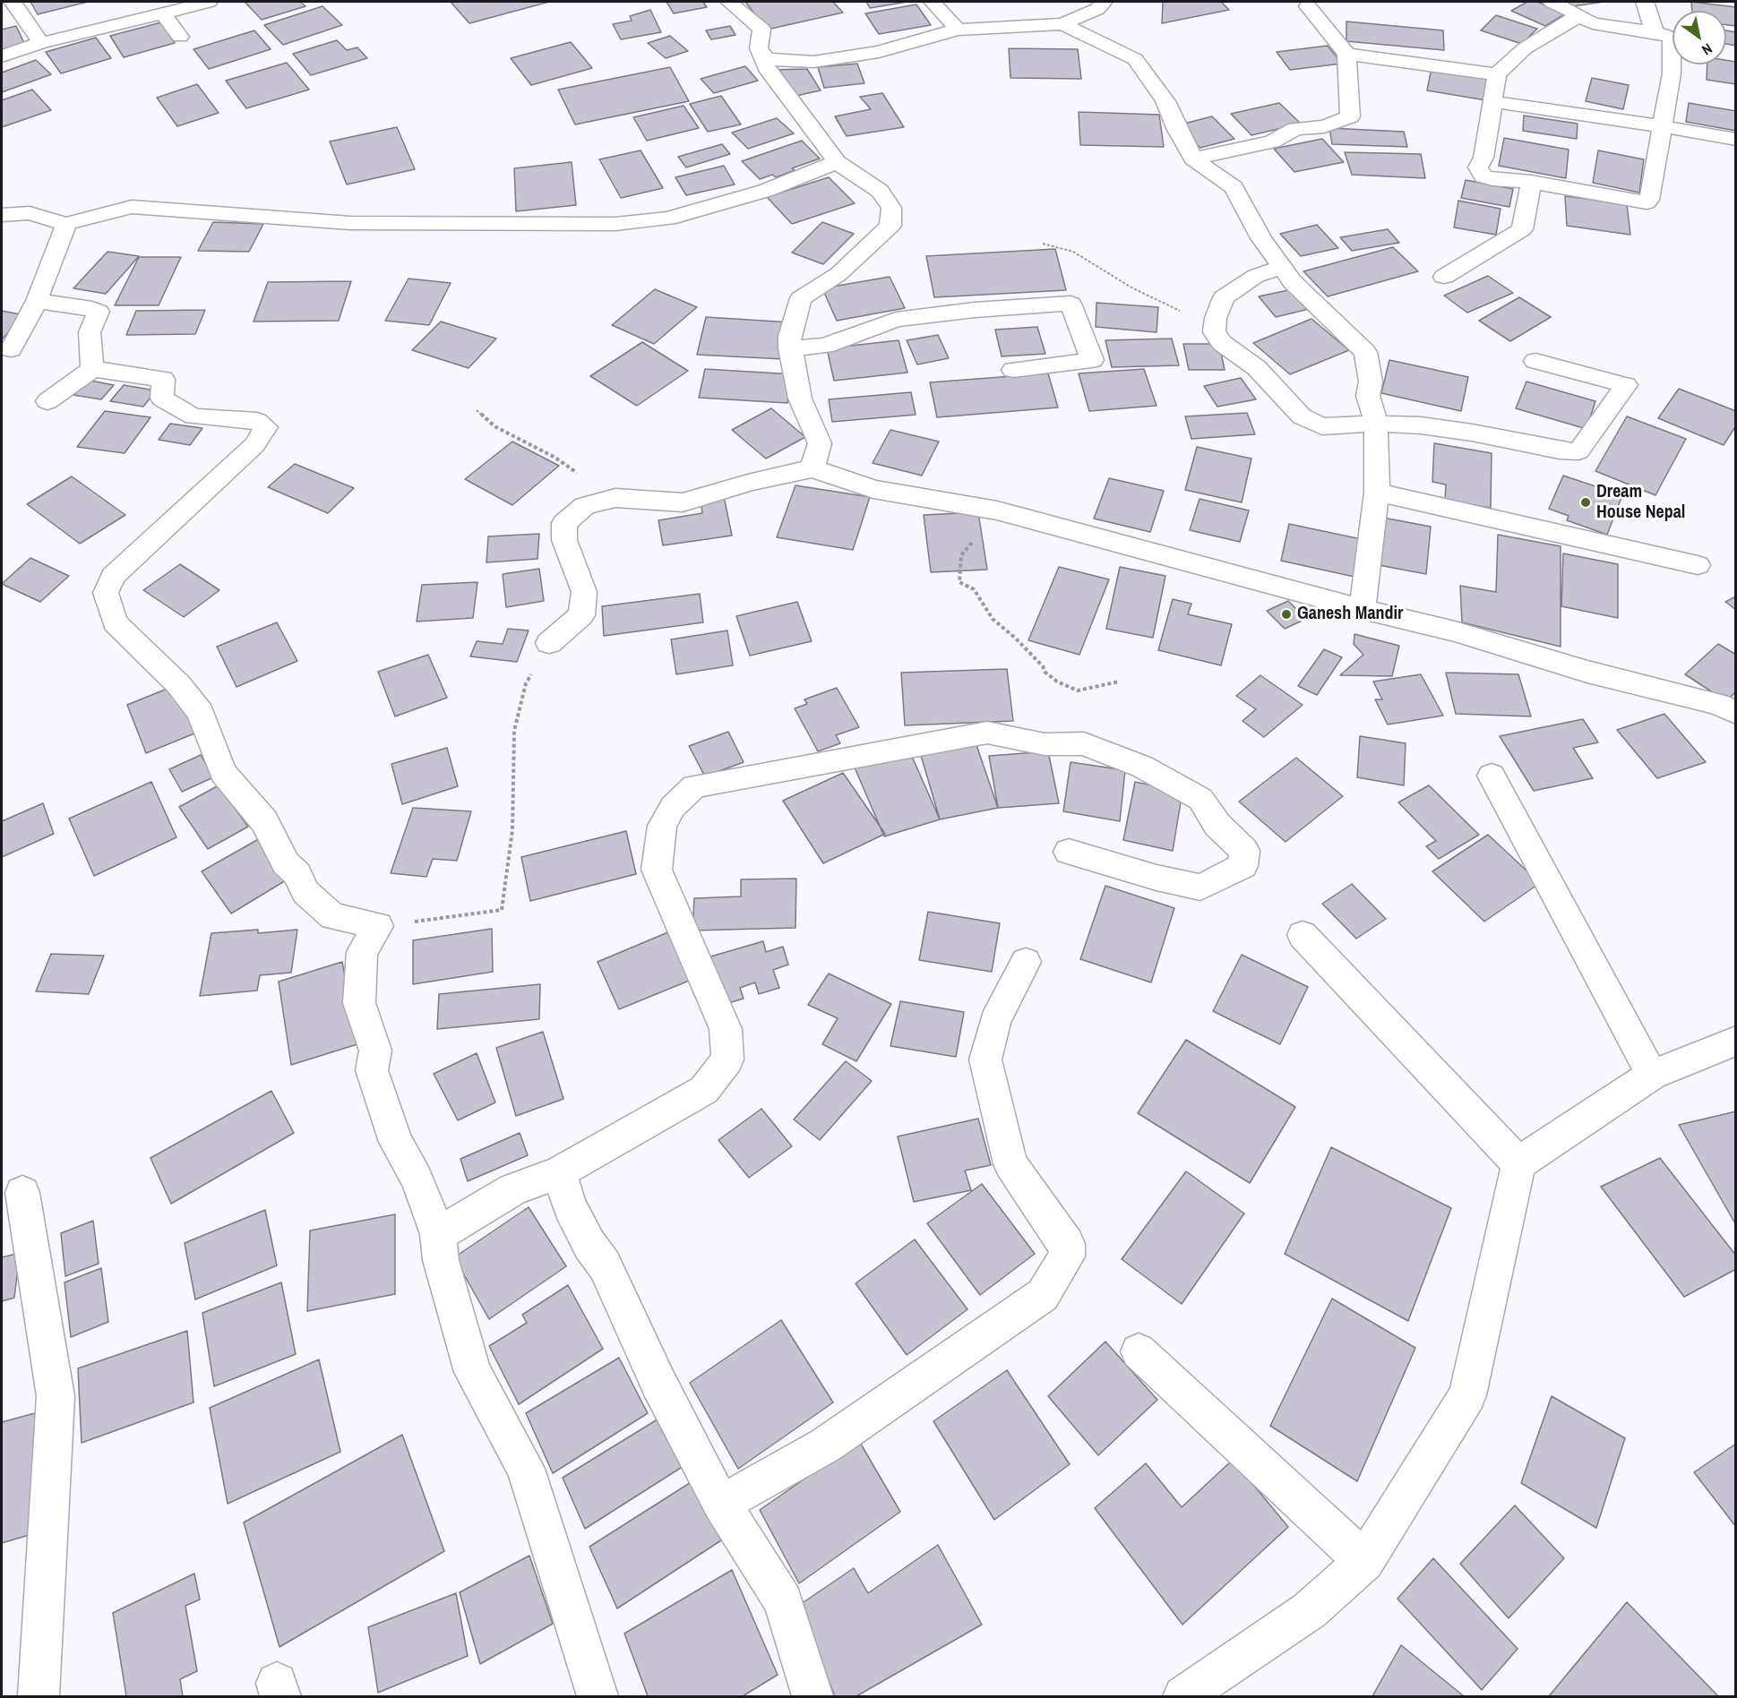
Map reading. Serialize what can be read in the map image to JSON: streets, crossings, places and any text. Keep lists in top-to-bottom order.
{
  "places": ["Dream House Nepal", "Ganesh Mandir"],
  "north": "bottom right"
}
